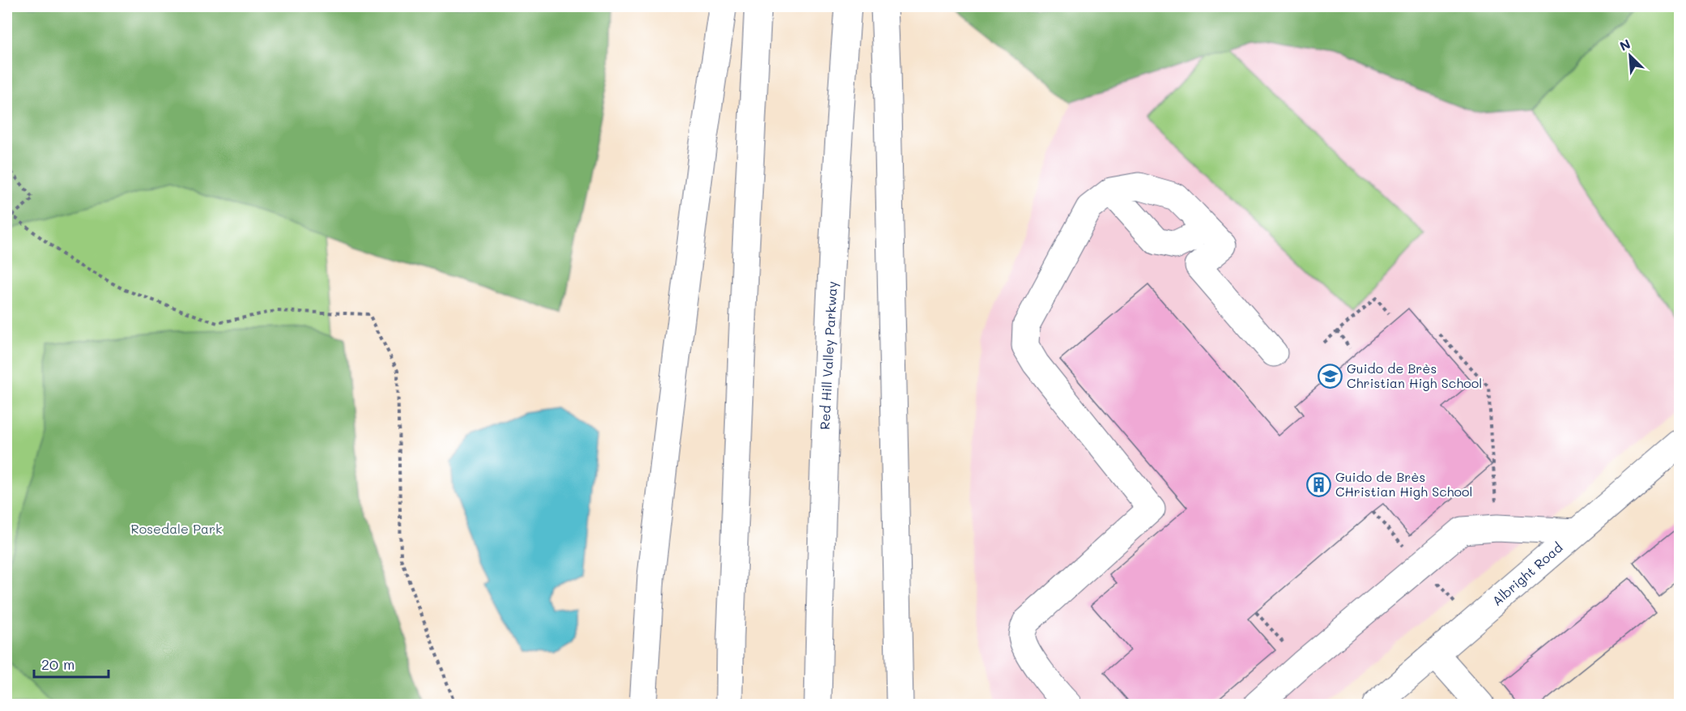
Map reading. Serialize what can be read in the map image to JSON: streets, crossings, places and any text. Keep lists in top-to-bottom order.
{
  "streets": {
    "main road": ["Red Hill Valley Parkway", "Albright Road"]
  },
  "parks": ["Rosedale Park"],
  "places": {
    "school or university": ["Guido de Brès Christian High School"],
    "building": ["Guido de Brès CHristian High School"]
  },
  "scale_bar": "20 m",
  "north": "top left"
}
